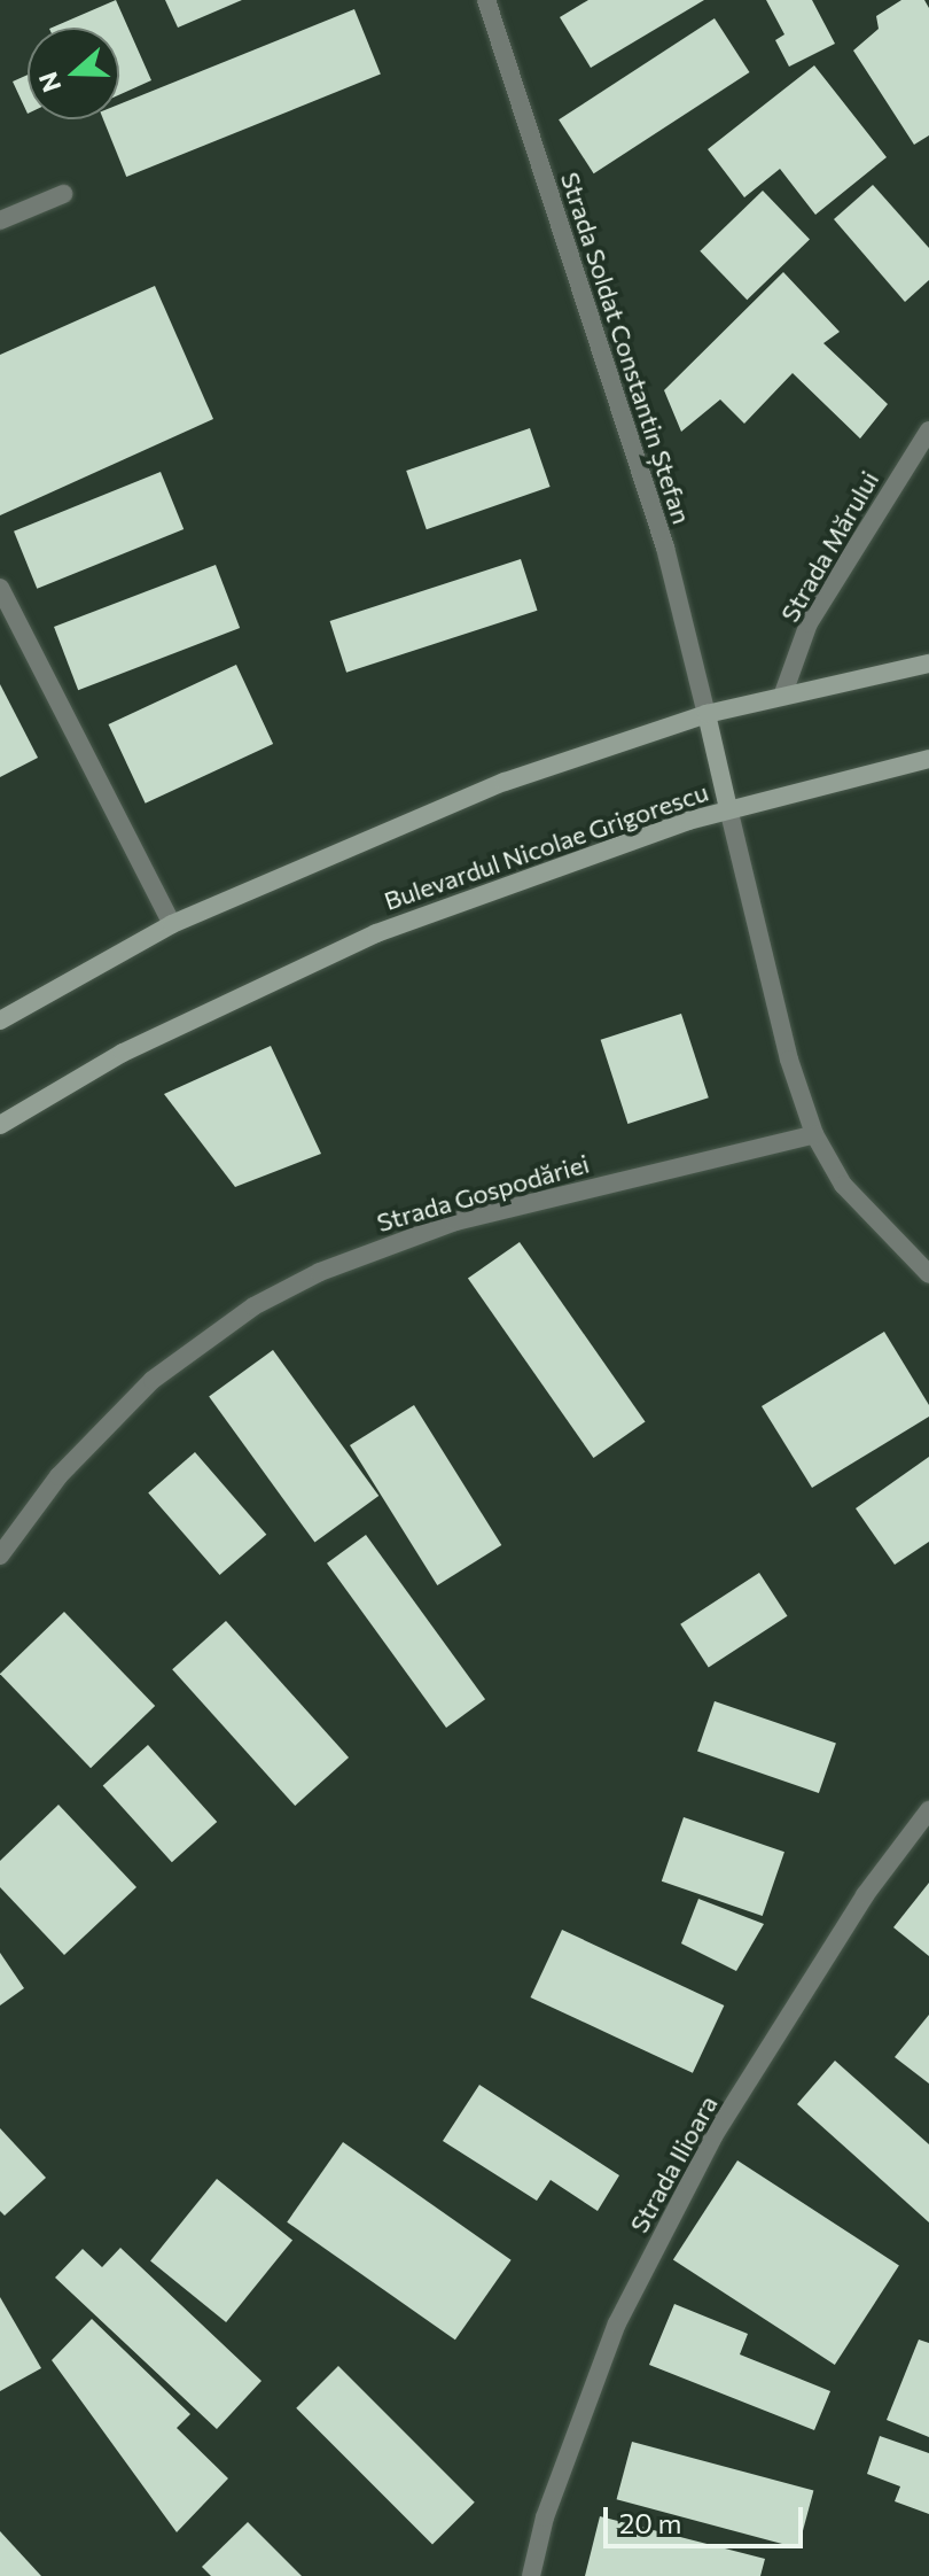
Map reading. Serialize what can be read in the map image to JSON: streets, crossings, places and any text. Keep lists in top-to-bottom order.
{
  "streets": {
    "main road": ["Bulevardul Nicolae Grigorescu"],
    "street": [
      "Strada Soldat Constantin Ștefan",
      "Strada Mărului",
      "Strada Gospodăriei",
      "Strada Ilioara"
    ]
  },
  "scale_bar": "20 m",
  "north": "left"
}
